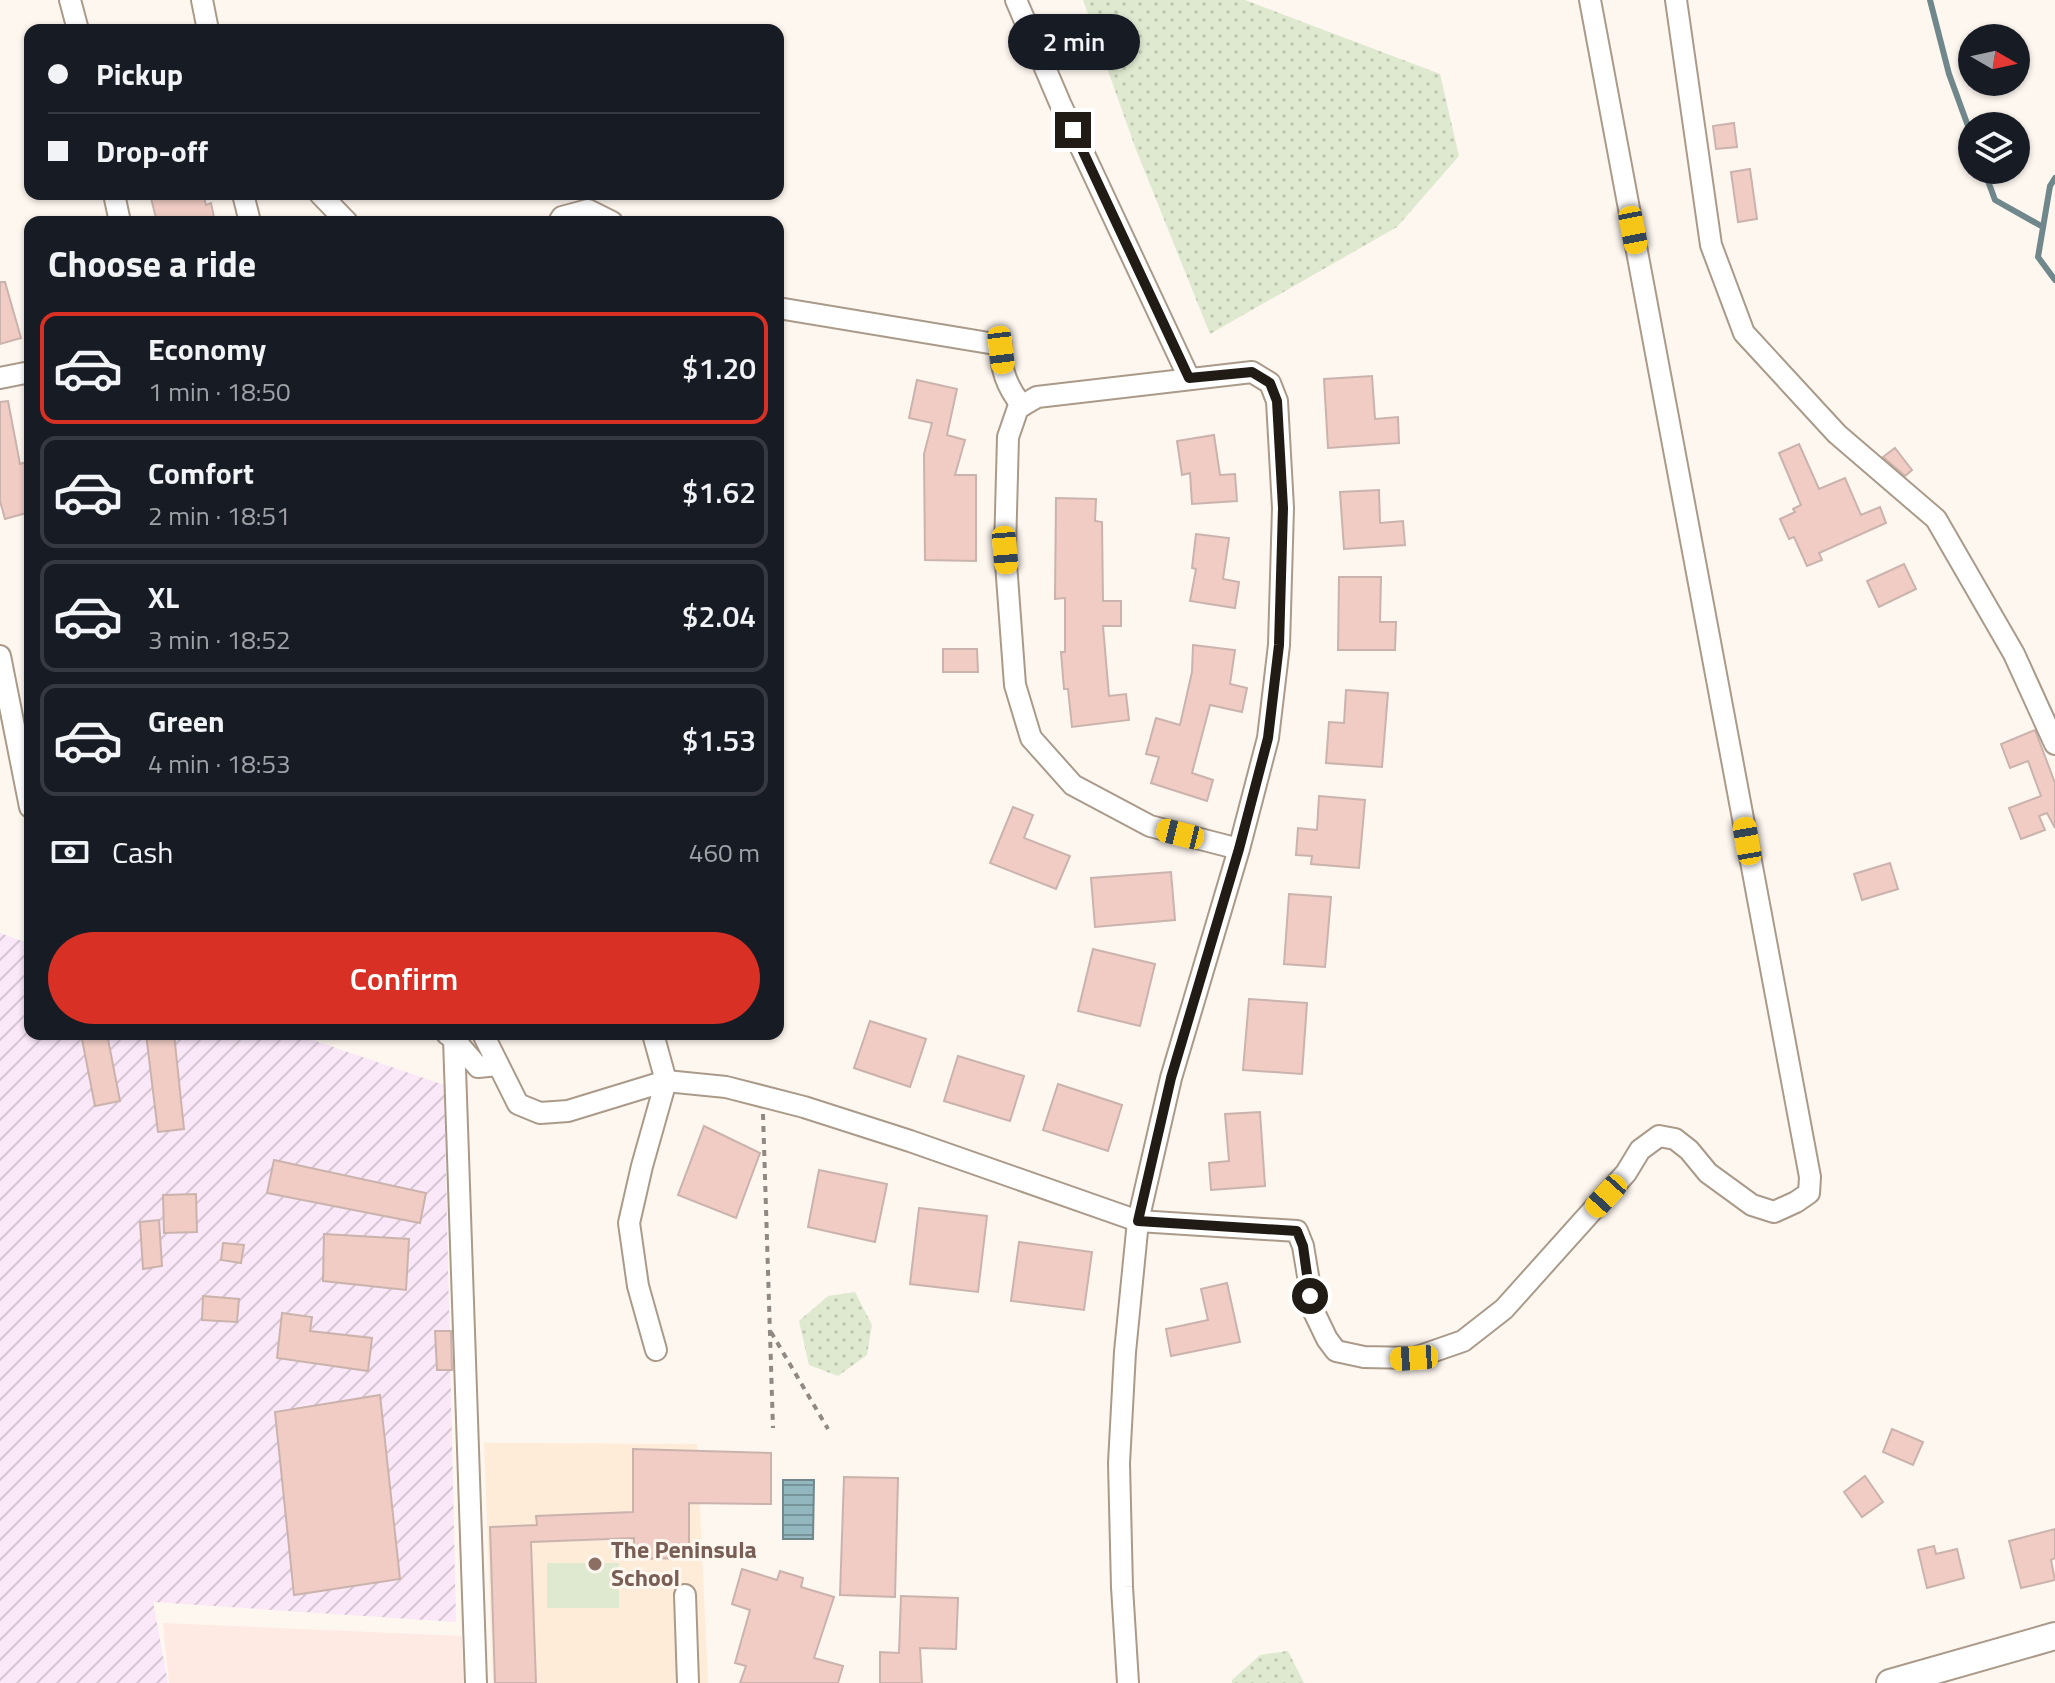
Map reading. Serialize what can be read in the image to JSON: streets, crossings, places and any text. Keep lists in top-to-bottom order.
{
  "places": ["The Peninsula School"],
  "north": "right",
  "page": {
    "bubble": "2 min",
    "banner": ["Pickup", "Drop-off"],
    "heading": "Choose a ride",
    "list": [
      {
        "name": "Economy",
        "note": "1 min · 18:50",
        "value": "$1.20"
      },
      {
        "name": "Comfort",
        "note": "2 min · 18:51",
        "value": "$1.62"
      },
      {
        "name": "XL",
        "note": "3 min · 18:52",
        "value": "$2.04"
      },
      {
        "name": "Green",
        "note": "4 min · 18:53",
        "value": "$1.53"
      }
    ],
    "pay": ["Cash", "460 m"],
    "buttons": "Confirm"
  }
}
